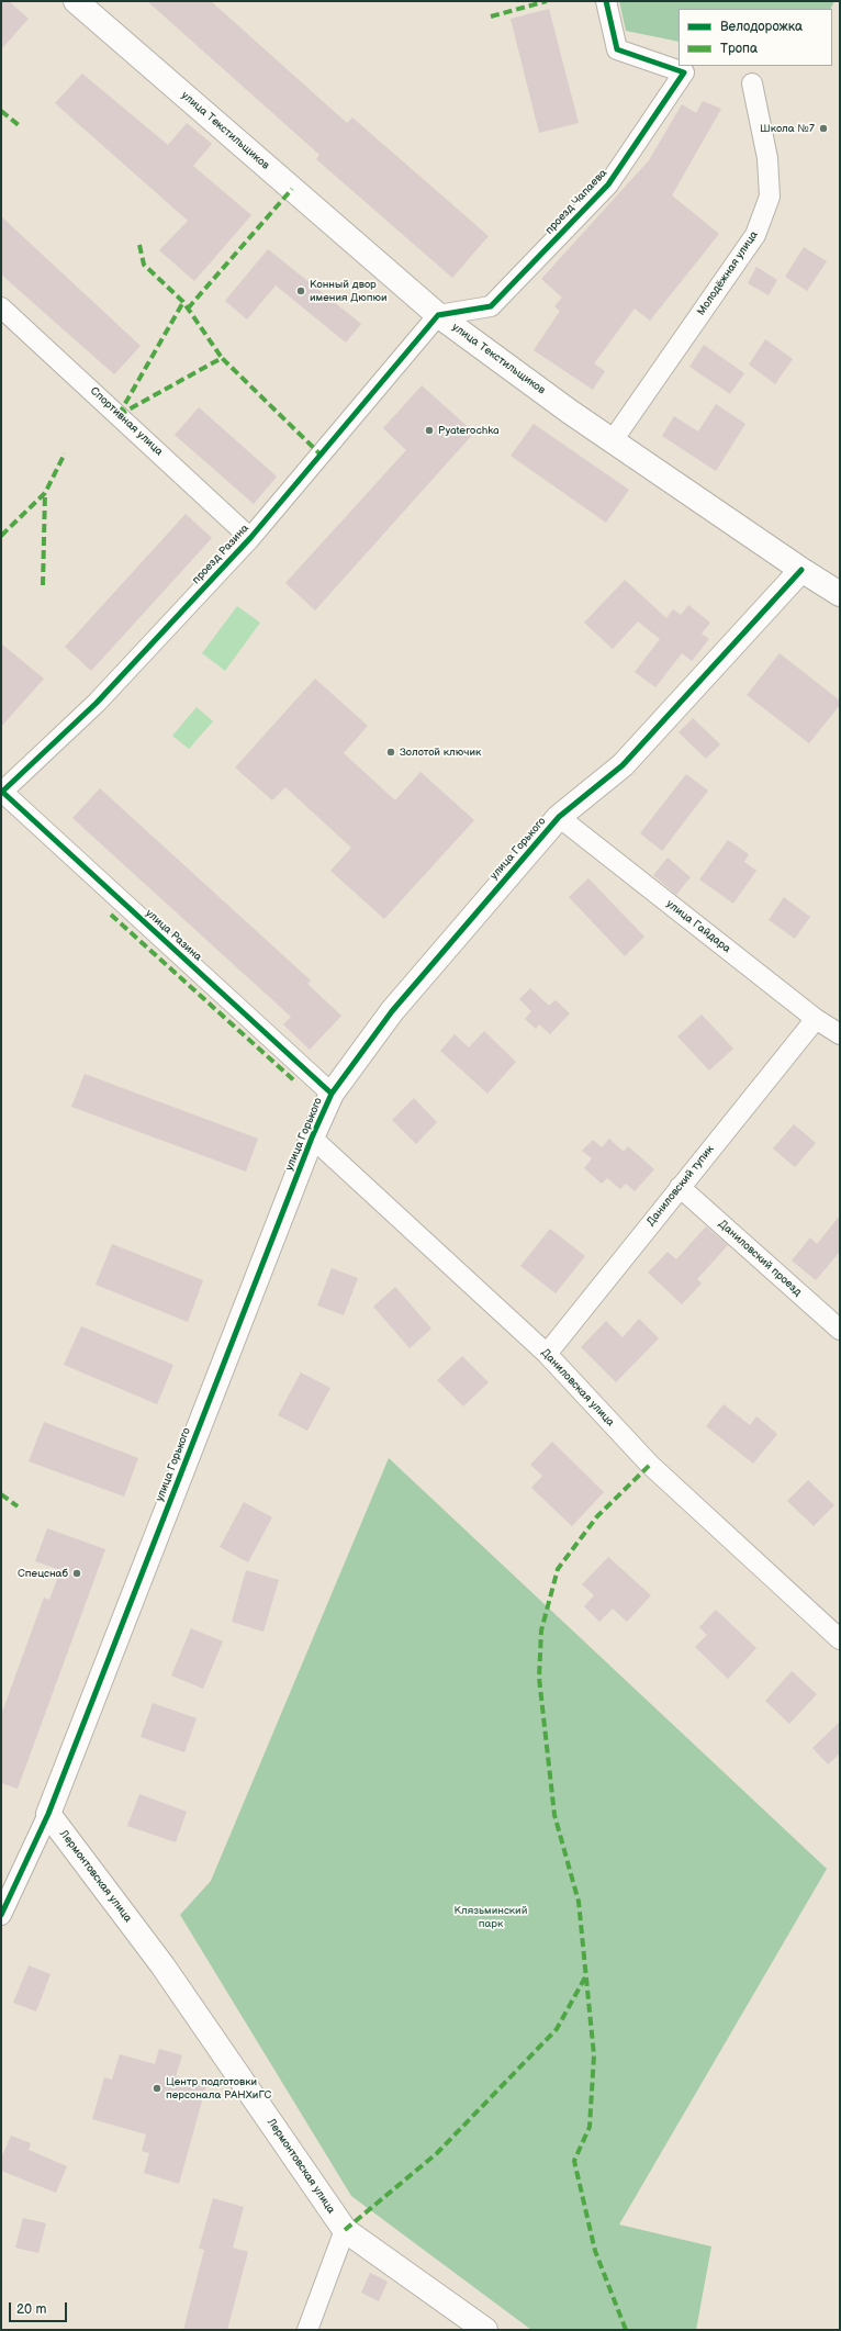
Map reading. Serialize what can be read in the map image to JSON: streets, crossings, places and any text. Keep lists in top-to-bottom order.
{
  "streets": {
    "street": [
      "улица Текстильщиков",
      "проезд Чапаева",
      "Молодёжная улица",
      "Спортивная улица",
      "проезд Разина",
      "улица Горького",
      "улица Гайдара",
      "улица Разина",
      "Даниловский тупик",
      "Даниловский проезд",
      "Даниловская улица",
      "Лермонтовская улица"
    ]
  },
  "crossings": [
    ["улица Текстильщиков", "проезд Чапаева"],
    ["улица Текстильщиков", "Молодёжная улица"],
    ["улица Текстильщиков", "проезд Разина"],
    ["улица Текстильщиков", "улица Горького"],
    ["проезд Чапаева", "проезд Разина"],
    ["Спортивная улица", "проезд Разина"],
    ["проезд Разина", "улица Разина"],
    ["улица Горького", "улица Гайдара"],
    ["улица Горького", "улица Разина"],
    ["улица Горького", "Даниловская улица"],
    ["улица Горького", "Лермонтовская улица"],
    ["улица Гайдара", "Даниловский тупик"],
    ["Даниловский тупик", "Даниловский проезд"],
    ["Даниловский тупик", "Даниловская улица"]
  ],
  "parks": ["Клязьминский парк"],
  "places": [
    "Школа №7",
    "Конный двор имения Дюпюи",
    "Pyaterochka",
    "Золотой ключик",
    "Спецснаб",
    "Центр подготовки персонала РАНХиГС"
  ],
  "legend": ["Велодорожка", "Тропа"],
  "scale_bar": "20 m"
}
